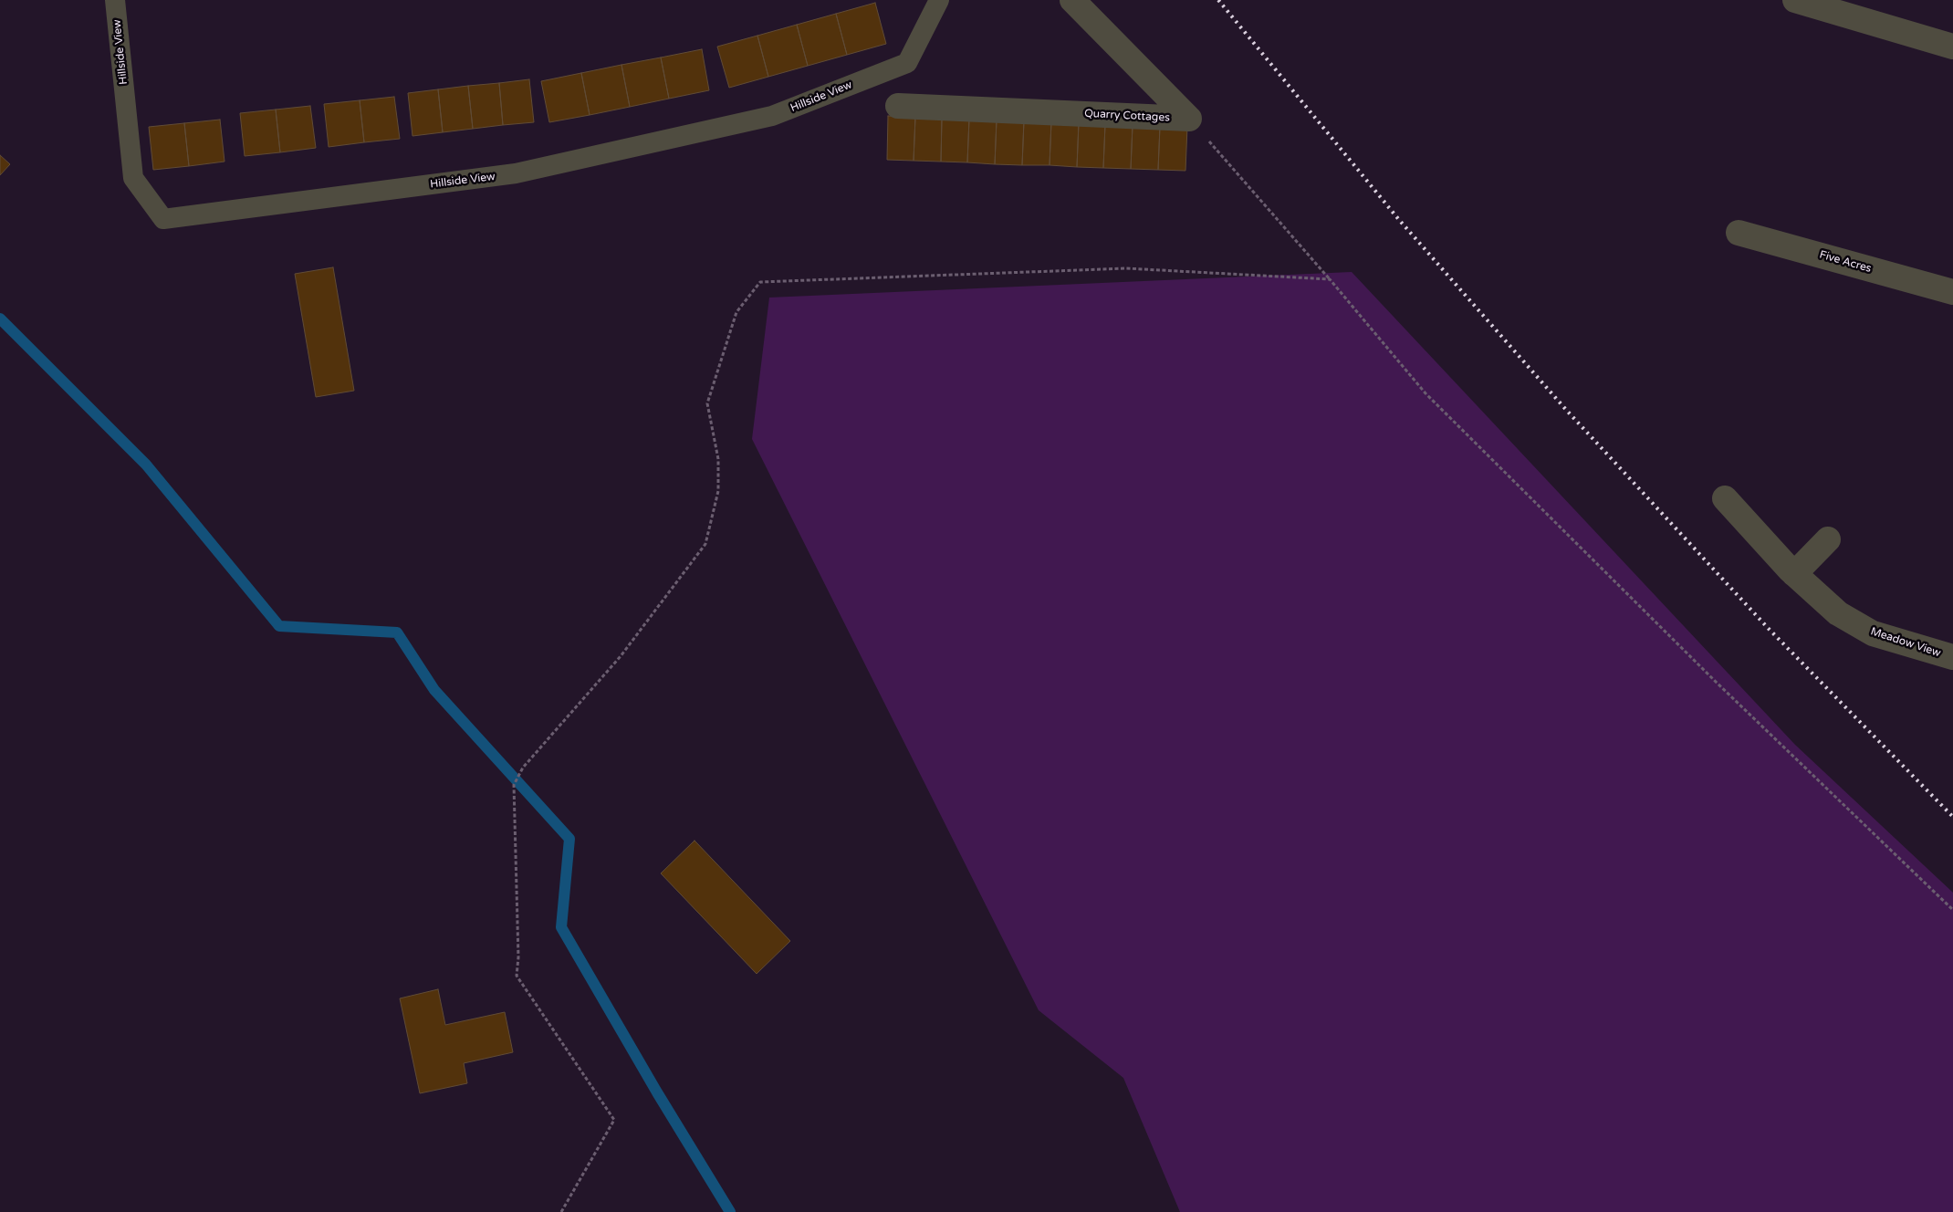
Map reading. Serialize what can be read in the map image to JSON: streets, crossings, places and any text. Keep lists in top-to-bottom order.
{
  "streets": {
    "street": ["Quarry Cottages", "Five Acres", "Meadow View"],
    "lane": ["Hillside View"]
  }
}
